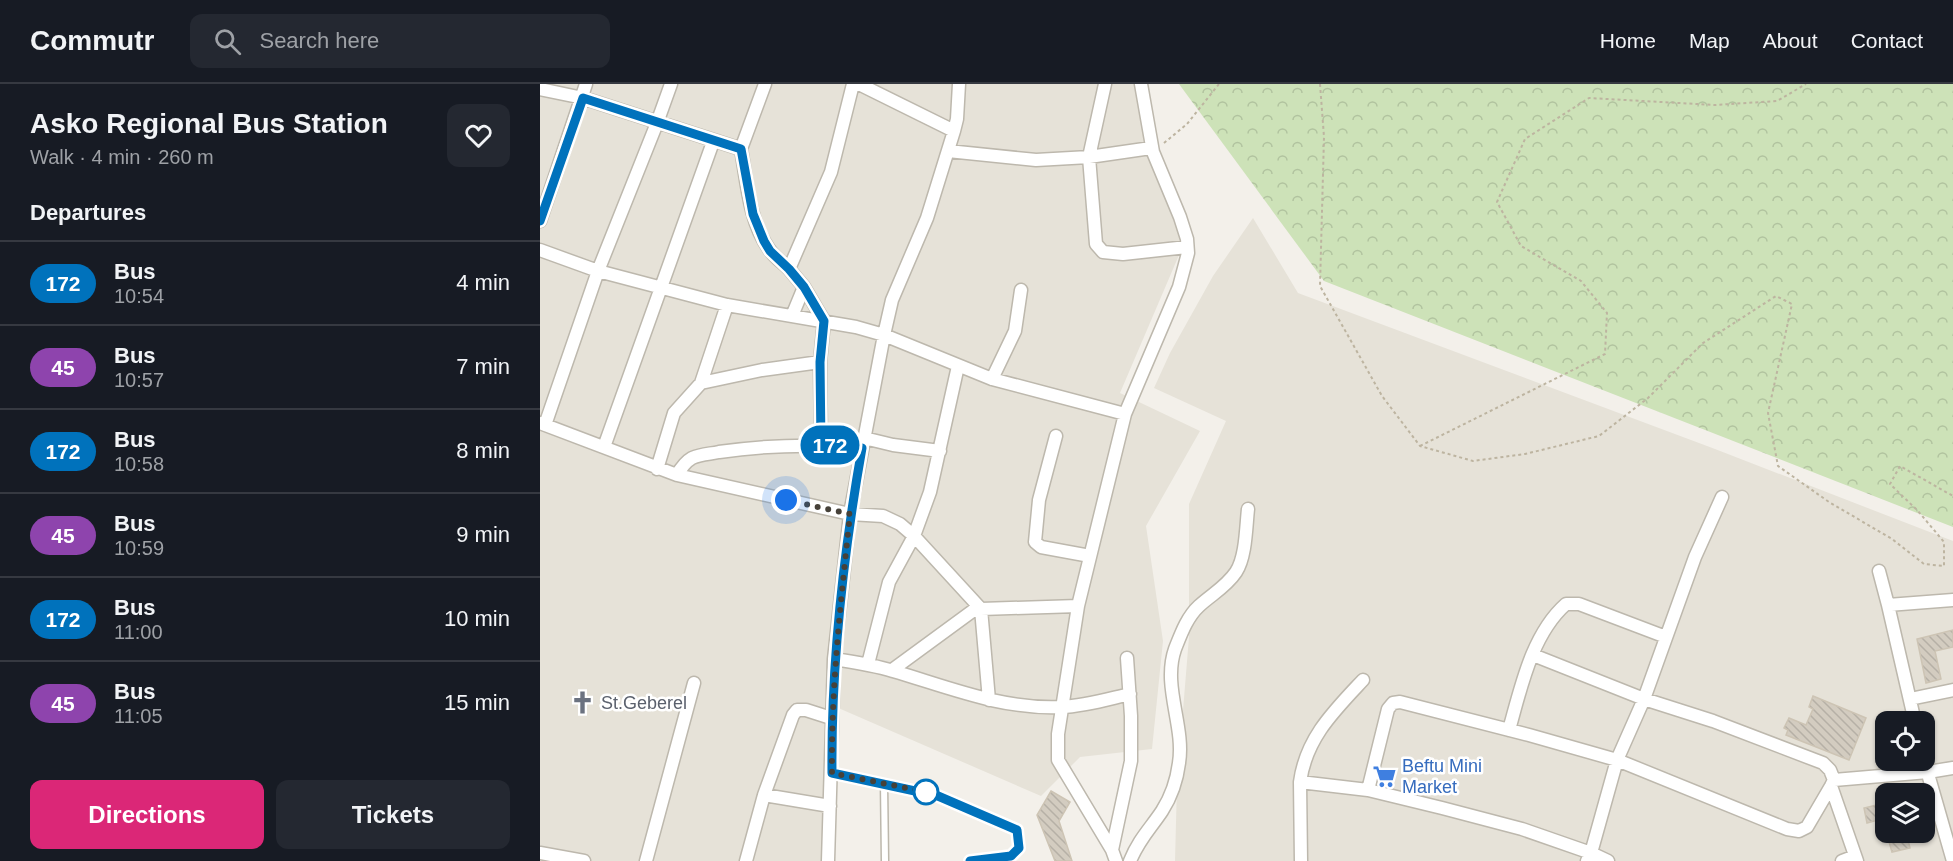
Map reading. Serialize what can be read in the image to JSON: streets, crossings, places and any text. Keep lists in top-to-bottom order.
{
  "places": {
    "church": ["St.Geberel"],
    "supermarket": ["Beftu Mini Market"]
  },
  "lines": ["bus line 172"],
  "page": {
    "header": "Commutr",
    "search": "Search here",
    "nav": [
      "Home",
      "Map",
      "About",
      "Contact"
    ],
    "heading": [
      ["Asko Regional Bus Station", "Walk · 4 min · 260 m"],
      "Departures"
    ],
    "on_map": "172",
    "list": [
      {
        "mark": "172",
        "name": "Bus",
        "note": "10:54",
        "value": "4 min"
      },
      {
        "mark": "45",
        "name": "Bus",
        "note": "10:57",
        "value": "7 min"
      },
      {
        "mark": "172",
        "name": "Bus",
        "note": "10:58",
        "value": "8 min"
      },
      {
        "mark": "45",
        "name": "Bus",
        "note": "10:59",
        "value": "9 min"
      },
      {
        "mark": "172",
        "name": "Bus",
        "note": "11:00",
        "value": "10 min"
      },
      {
        "mark": "45",
        "name": "Bus",
        "note": "11:05",
        "value": "15 min"
      }
    ],
    "buttons": ["Directions", "Tickets"]
  }
}
